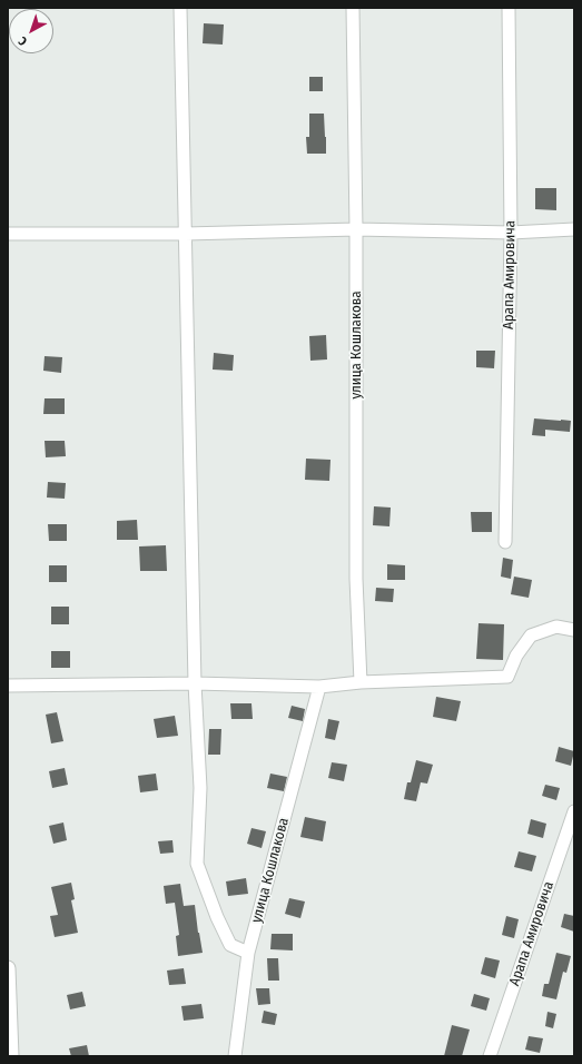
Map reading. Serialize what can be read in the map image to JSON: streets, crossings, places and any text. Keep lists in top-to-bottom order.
{
  "streets": {
    "street": ["Арапа Амировича", "улица Кошлакова"]
  },
  "north": "bottom left"
}
